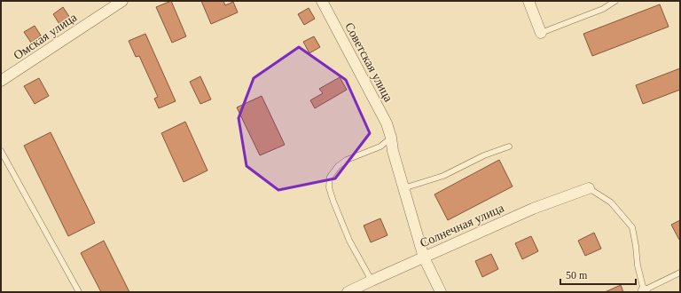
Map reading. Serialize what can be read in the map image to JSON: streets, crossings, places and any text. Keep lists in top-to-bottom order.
{
  "streets": {
    "street": ["Омская улица", "Советская улица", "Солнечная улица"]
  },
  "crossings": [
    ["Советская улица", "Солнечная улица"]
  ],
  "scale_bar": "50 m"
}
